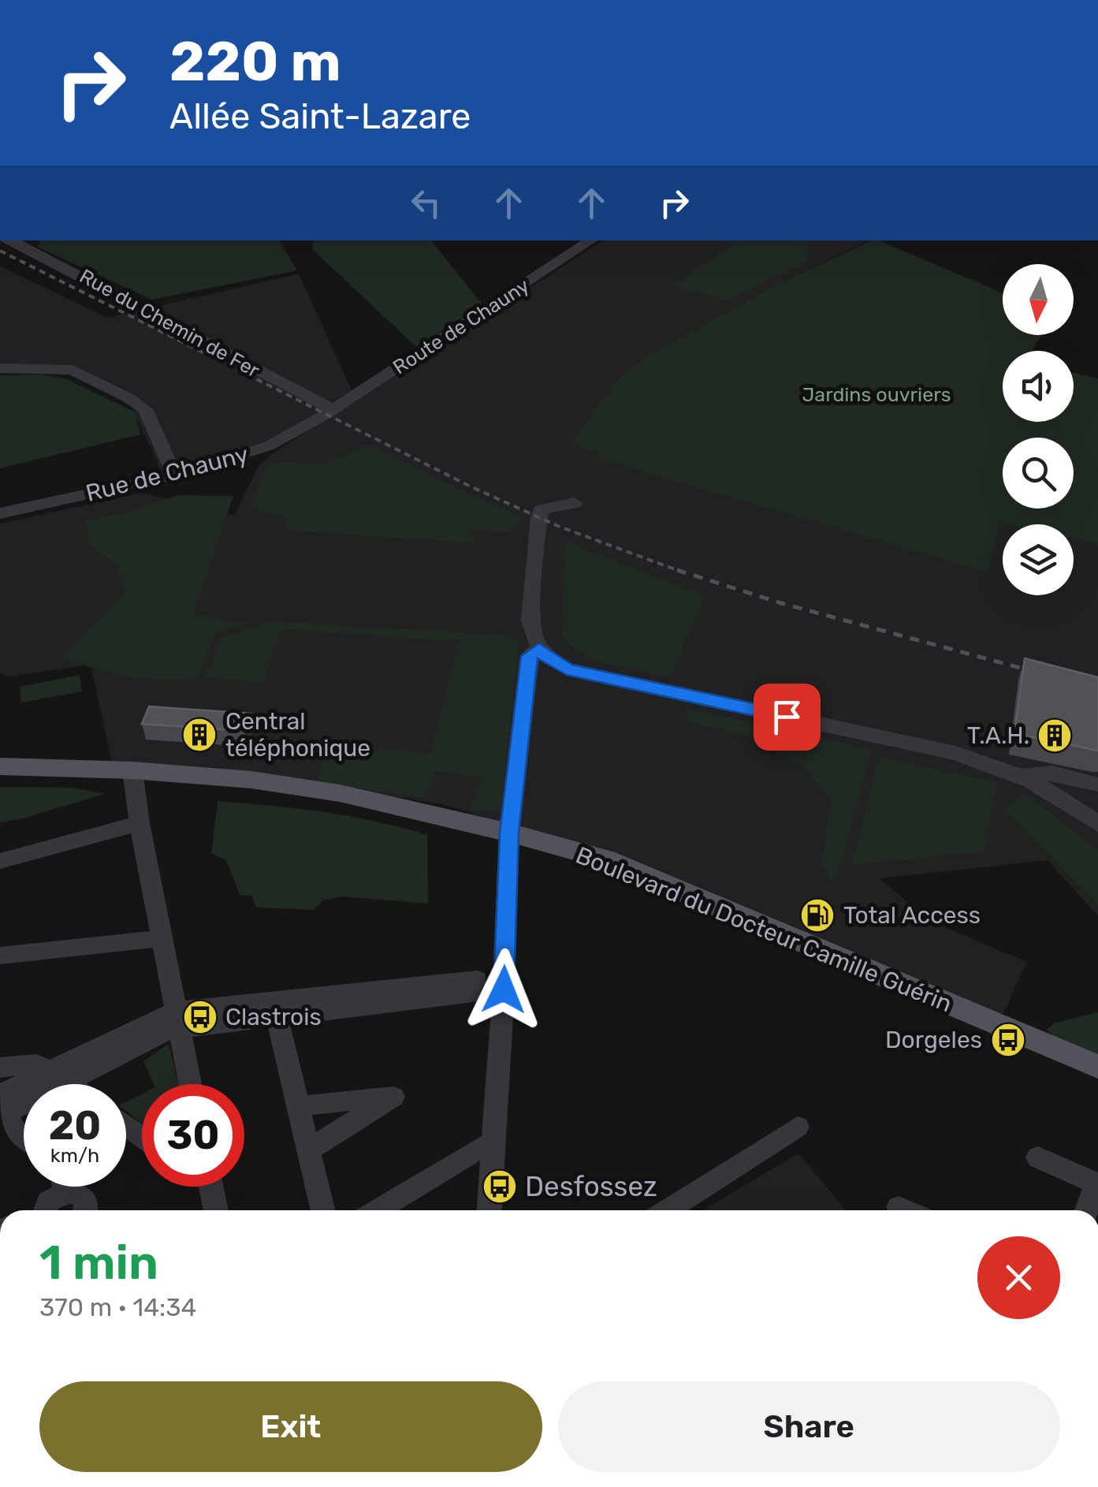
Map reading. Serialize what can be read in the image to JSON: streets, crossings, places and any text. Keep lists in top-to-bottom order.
{
  "streets": {
    "main road": ["Boulevard du Docteur Camille Guérin"],
    "street": ["Rue du Chemin de Fer", "Route de Chauny", "Rue de Chauny"]
  },
  "crossings": [
    ["Rue du Chemin de Fer", "Route de Chauny"],
    ["Rue du Chemin de Fer", "Rue de Chauny"],
    ["Route de Chauny", "Rue de Chauny"]
  ],
  "parks": ["Jardins ouvriers"],
  "places": {
    "building": ["Central téléphonique", "T.A.H."],
    "fuel station": ["Total Access"],
    "bus stop": ["Clastrois", "Dorgeles", "Desfossez"]
  },
  "north": "bottom",
  "page": {
    "turn": ["220 m", "Allée Saint-Lazare"],
    "speed": "20 km/h",
    "limit": "30",
    "heading": ["1 min", "370 m · 14:34"],
    "buttons": ["Exit", "Share"]
  }
}
